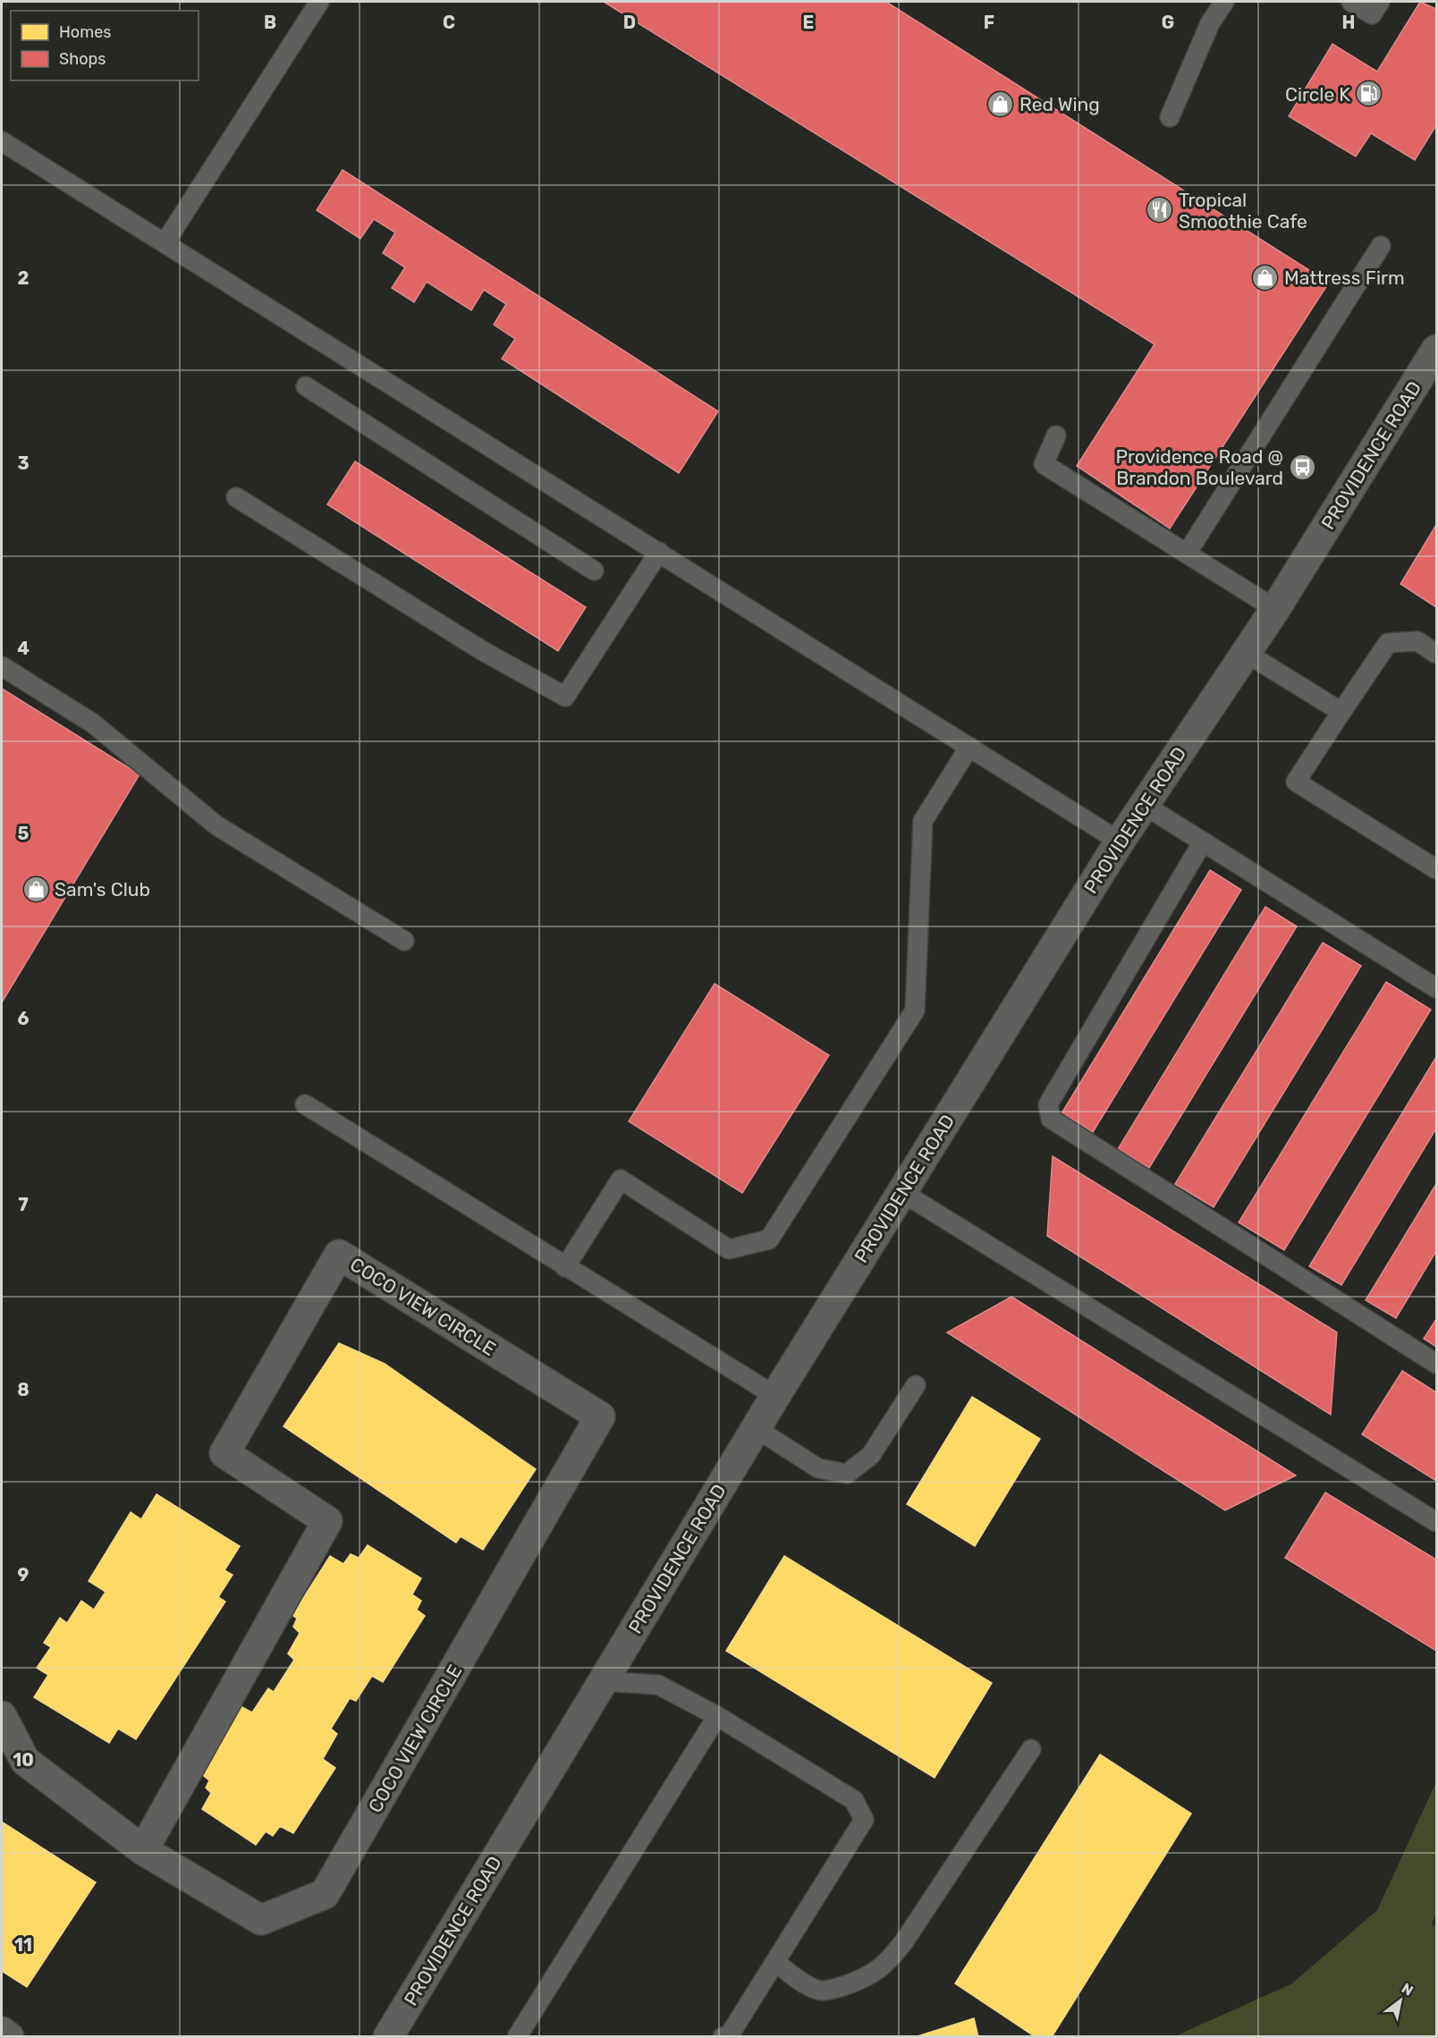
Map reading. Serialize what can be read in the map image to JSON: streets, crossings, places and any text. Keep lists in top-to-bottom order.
{
  "streets": {
    "street": ["PROVIDENCE ROAD", "COCO VIEW CIRCLE"]
  },
  "places": {
    "fuel station": ["Circle K"],
    "shop": ["Red Wing", "Mattress Firm", "Sam's Club"],
    "restaurant": ["Tropical Smoothie Cafe"],
    "bus stop": ["Providence Road @ Brandon Boulevard"]
  },
  "legend": ["Homes", "Shops"],
  "north": "top right",
  "grid": {
    "columns": [
      "B",
      "C",
      "D",
      "E",
      "F",
      "G",
      "H"
    ],
    "rows": [
      "2",
      "3",
      "4",
      "5",
      "6",
      "7",
      "8",
      "9",
      "10",
      "11"
    ]
  }
}
